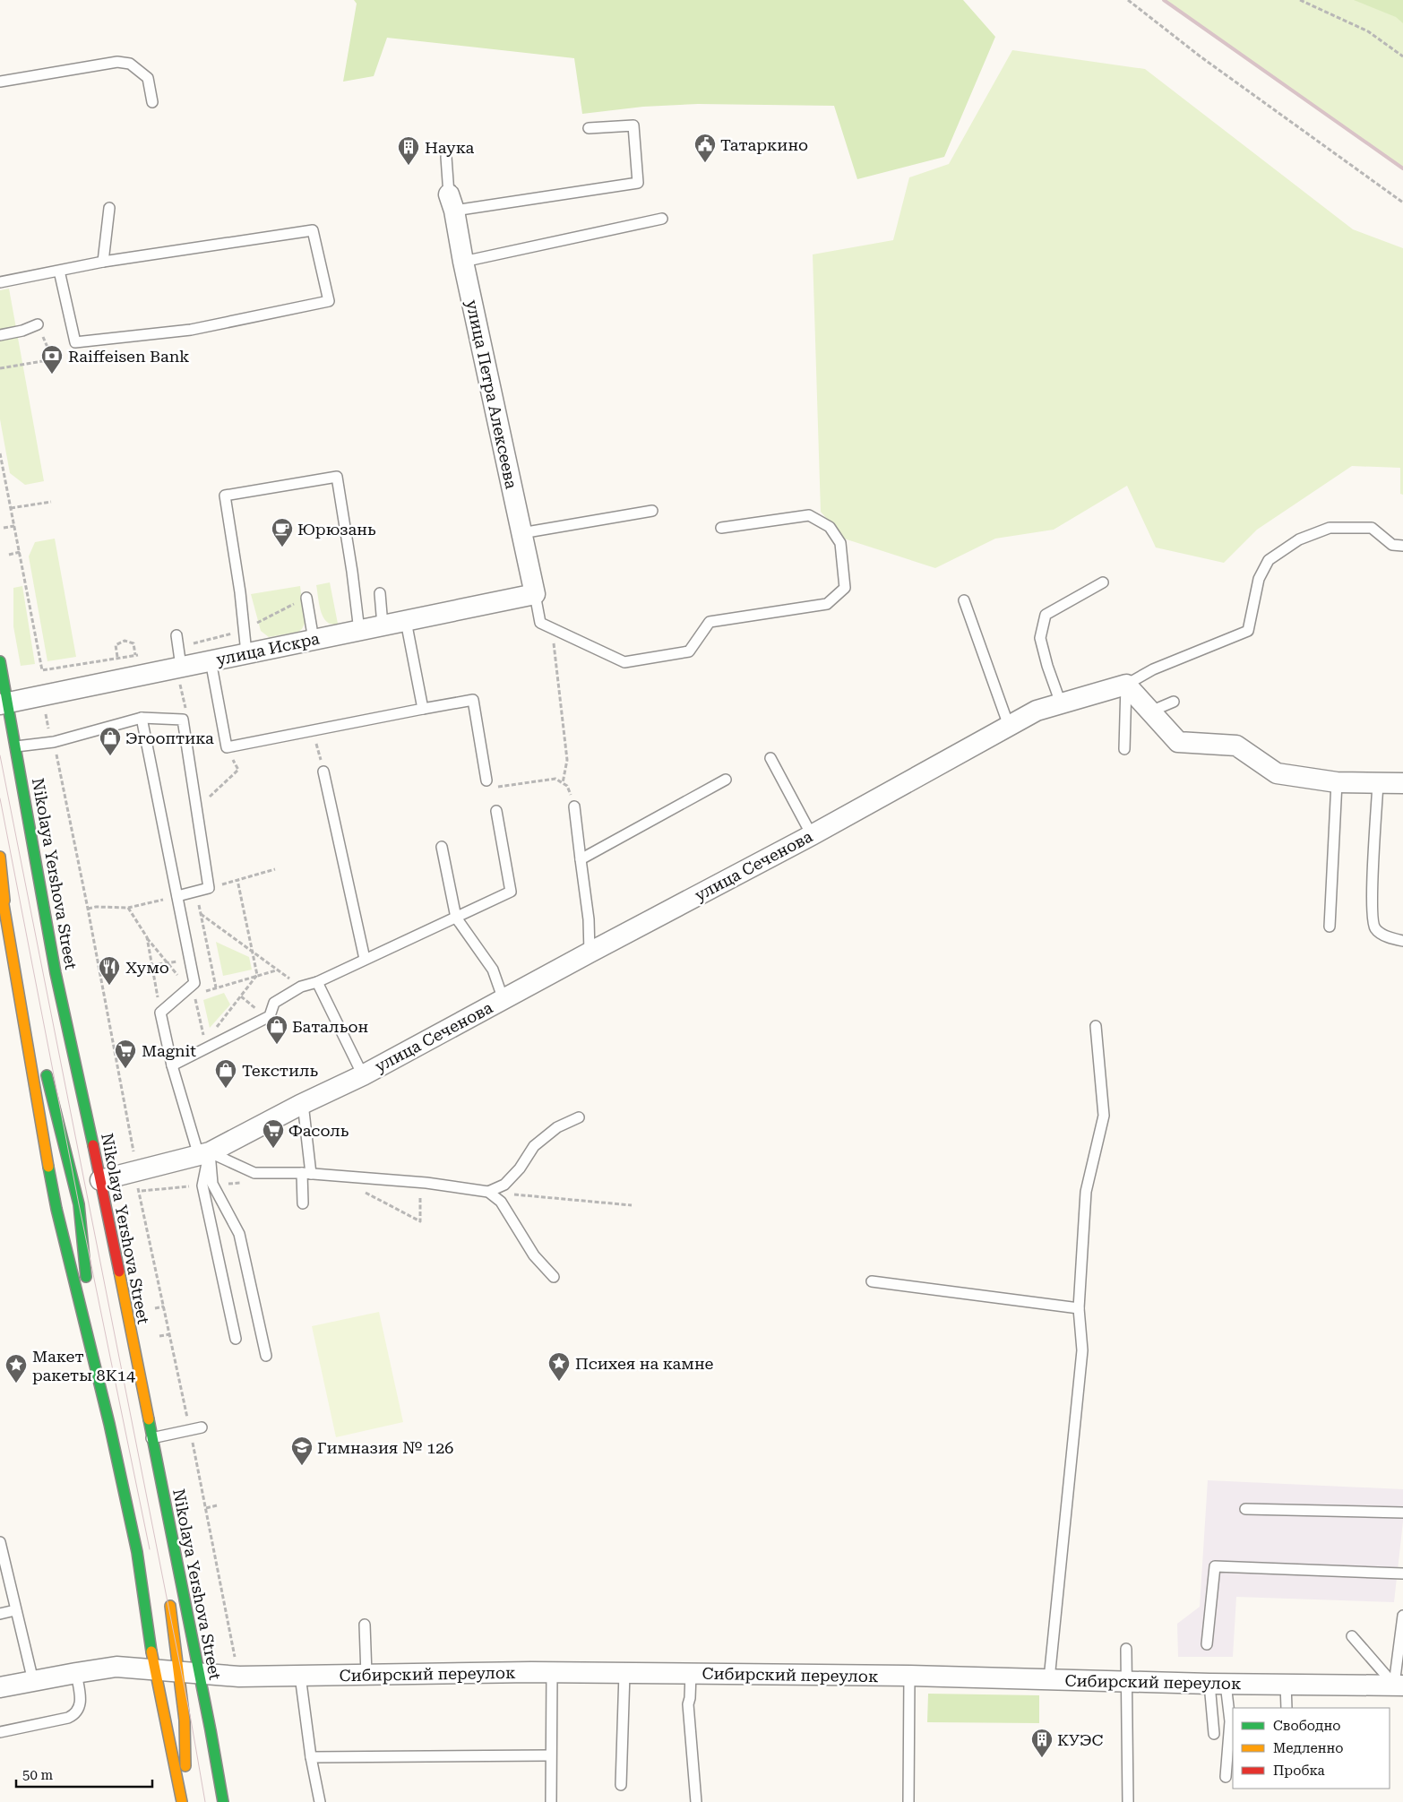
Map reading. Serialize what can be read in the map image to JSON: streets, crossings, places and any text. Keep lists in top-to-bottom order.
{
  "streets": {
    "main road": ["Nikolaya Yershova Street"],
    "street": [
      "улица Петра Алексеева",
      "улица Искра",
      "улица Сеченова",
      "Сибирский переулок"
    ]
  },
  "crossings": [
    ["улица Петра Алексеева", "улица Искра"],
    ["улица Искра", "Nikolaya Yershova Street"],
    ["улица Сеченова", "Nikolaya Yershova Street"],
    ["Nikolaya Yershova Street", "Сибирский переулок"]
  ],
  "places": {
    "public building": ["Татаркино"],
    "building": ["Наука", "КУЭС"],
    "bank": ["Raiffeisen Bank"],
    "cafe": ["Юрюзань"],
    "shop": ["Эгооптика", "Батальон", "Текстиль"],
    "restaurant": ["Хумо"],
    "supermarket": ["Magnit", "Фасоль"],
    "place": ["Психея на камне", "Макет ракеты 8К14"],
    "school or university": ["Гимназия № 126"]
  },
  "legend": ["Свободно", "Медленно", "Пробка"],
  "scale_bar": "50 m"
}
